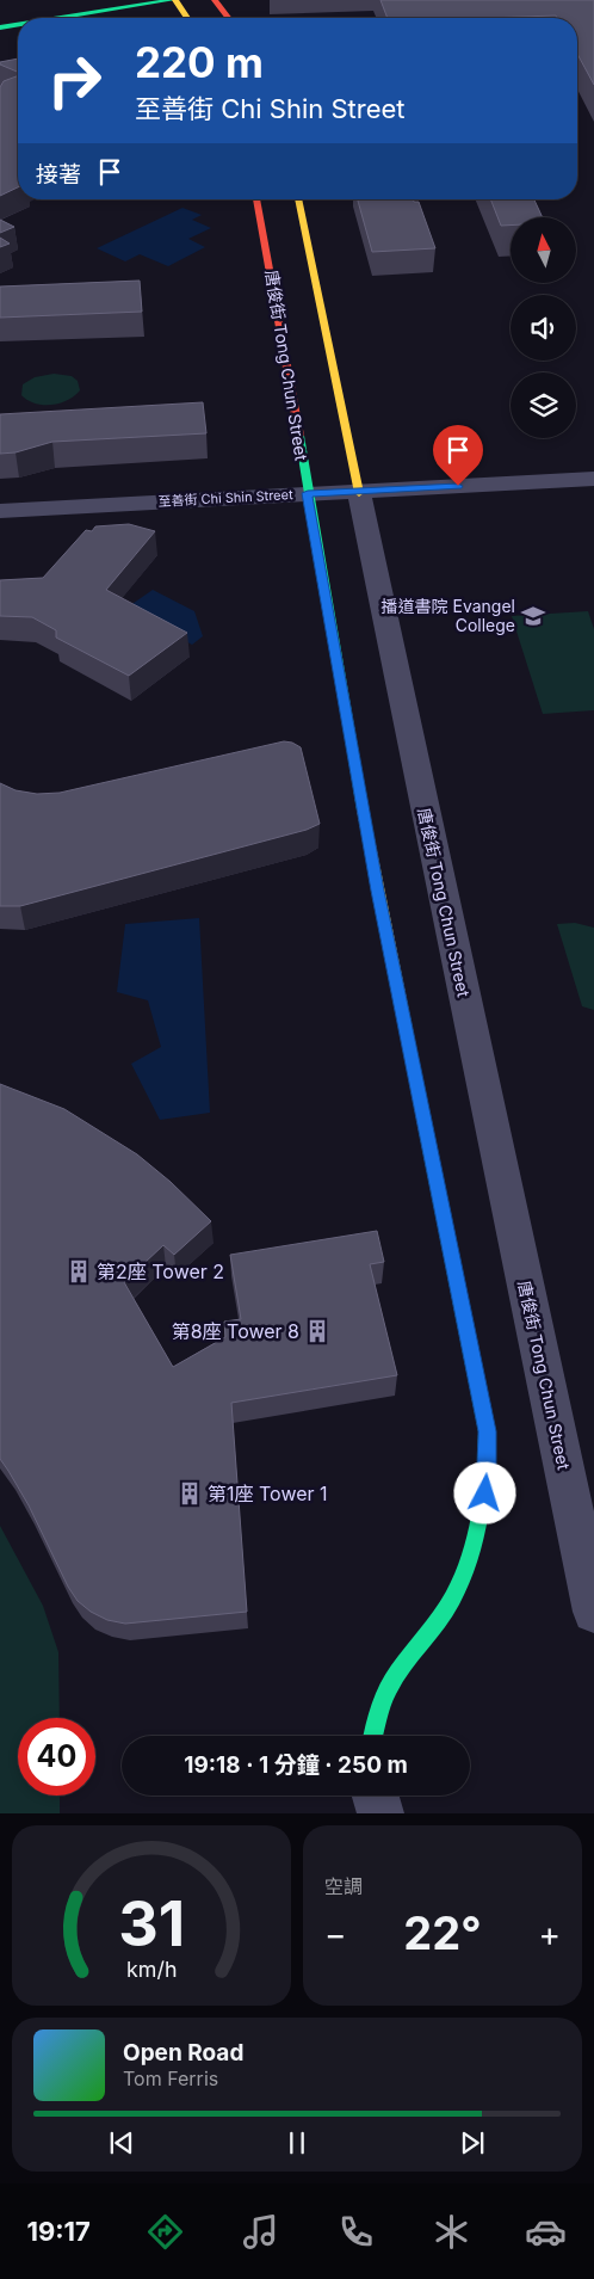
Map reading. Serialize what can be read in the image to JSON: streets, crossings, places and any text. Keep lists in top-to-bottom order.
{
  "streets": {
    "street": ["唐俊街 Tong Chun Street", "至善街 Chi Shin Street"]
  },
  "crossings": [
    ["唐俊街 Tong Chun Street", "至善街 Chi Shin Street"]
  ],
  "places": {
    "school or university": ["播道書院 Evangel College"],
    "building": ["第2座 Tower 2", "第8座 Tower 8", "第1座 Tower 1"]
  },
  "north": "top",
  "page": {
    "turn": ["220 m", "至善街 Chi Shin Street"],
    "then": "接著",
    "limit": "40",
    "trip": "19:18 · 1 分鐘 · 250 m",
    "tile": "空調",
    "heat": ["−", "22°", "+"],
    "song": ["Open Road", "Tom Ferris"],
    "tabs": "19:17",
    "gauge": ["31", "km/h"]
  }
}
